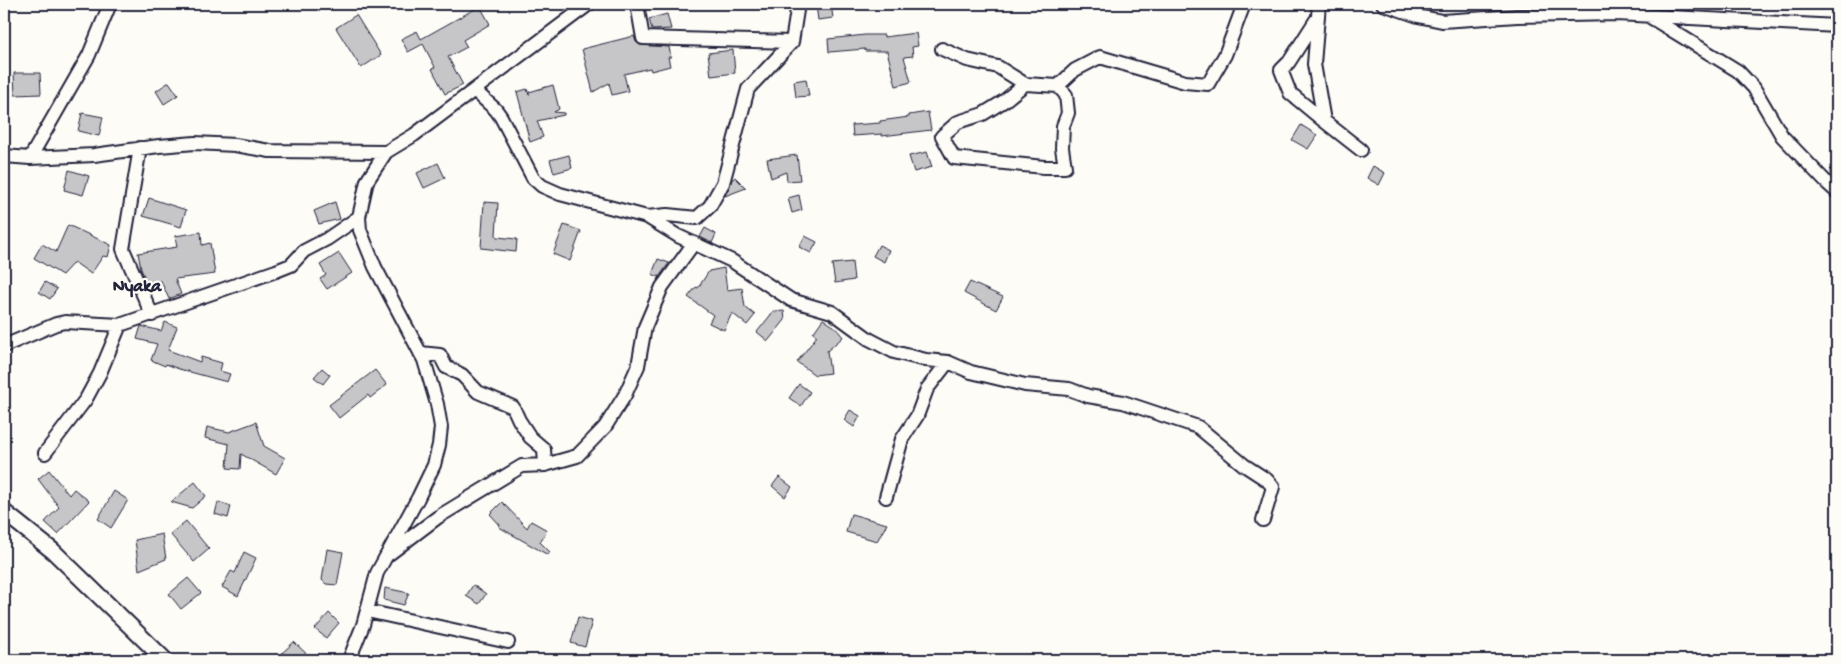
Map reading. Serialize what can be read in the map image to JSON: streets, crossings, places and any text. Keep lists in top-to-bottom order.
{
  "districts": ["Nyaka"]
}
